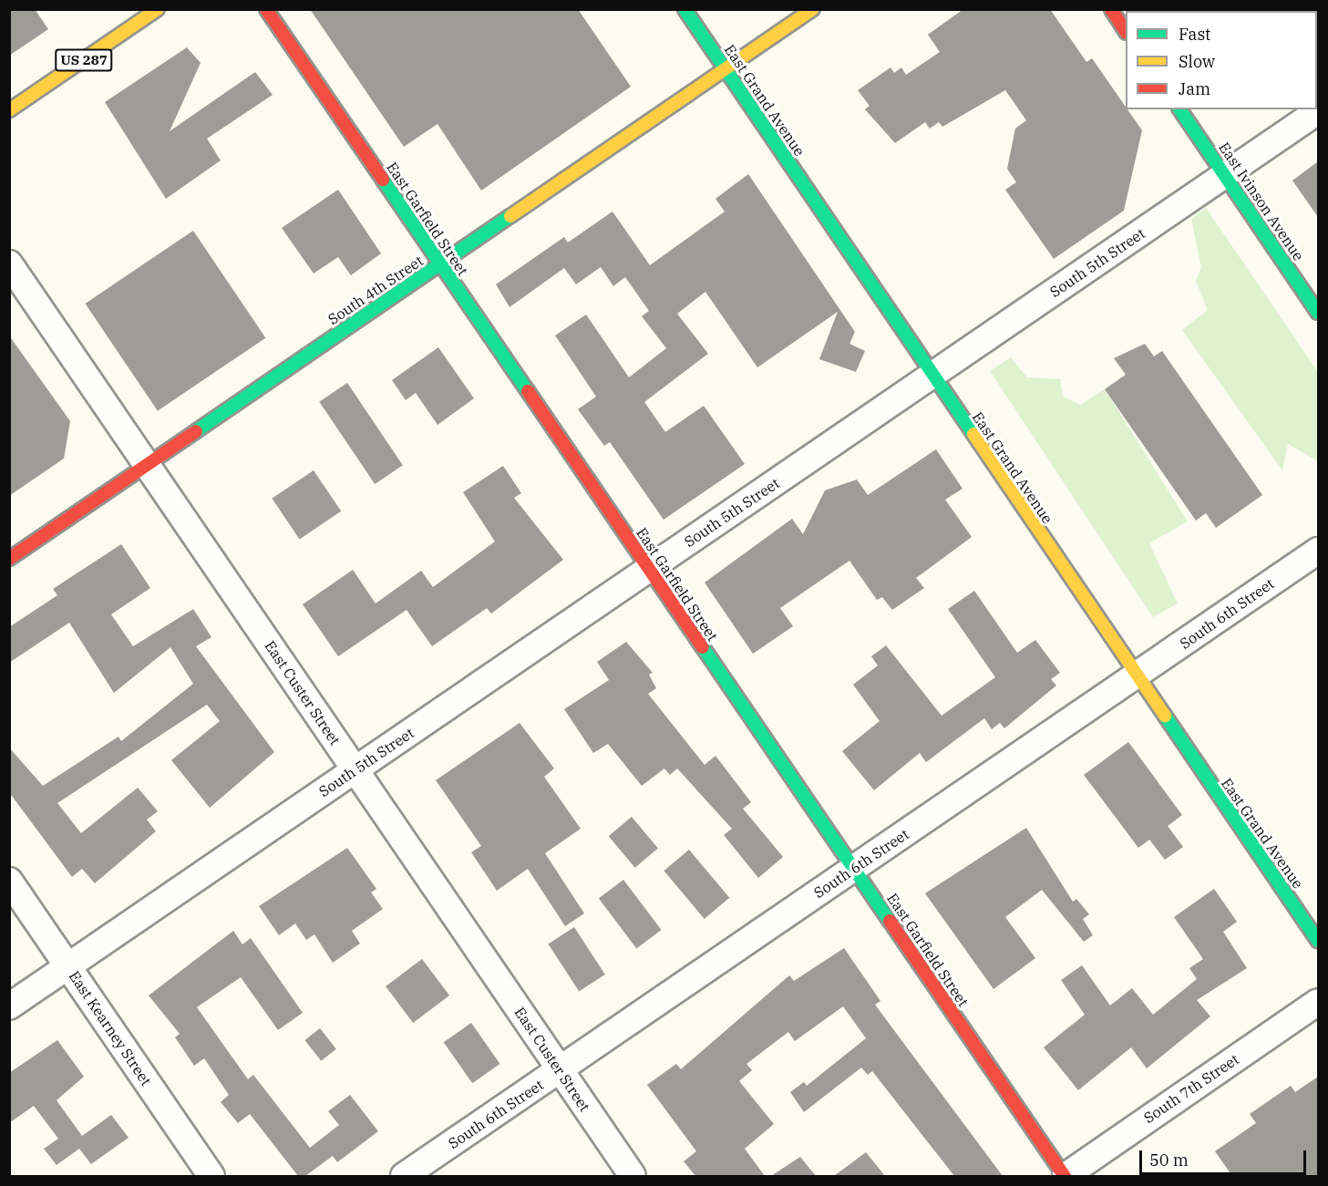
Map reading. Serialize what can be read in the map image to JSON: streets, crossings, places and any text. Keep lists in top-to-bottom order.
{
  "streets": {
    "street": [
      "US 287",
      "East Grand Avenue",
      "East Ivinson Avenue",
      "East Garfield Street",
      "South 5th Street",
      "South 4th Street",
      "South 6th Street",
      "East Custer Street",
      "East Kearney Street",
      "South 7th Street"
    ]
  },
  "crossings": [
    ["East Grand Avenue", "South 5th Street"],
    ["East Grand Avenue", "South 4th Street"],
    ["East Grand Avenue", "South 6th Street"],
    ["East Ivinson Avenue", "South 5th Street"],
    ["East Garfield Street", "South 5th Street"],
    ["East Garfield Street", "South 4th Street"],
    ["East Garfield Street", "South 6th Street"],
    ["East Garfield Street", "South 7th Street"],
    ["South 5th Street", "East Custer Street"],
    ["South 5th Street", "East Kearney Street"],
    ["South 4th Street", "East Custer Street"],
    ["South 6th Street", "East Custer Street"]
  ],
  "legend": ["Fast", "Slow", "Jam"],
  "scale_bar": "50 m"
}
